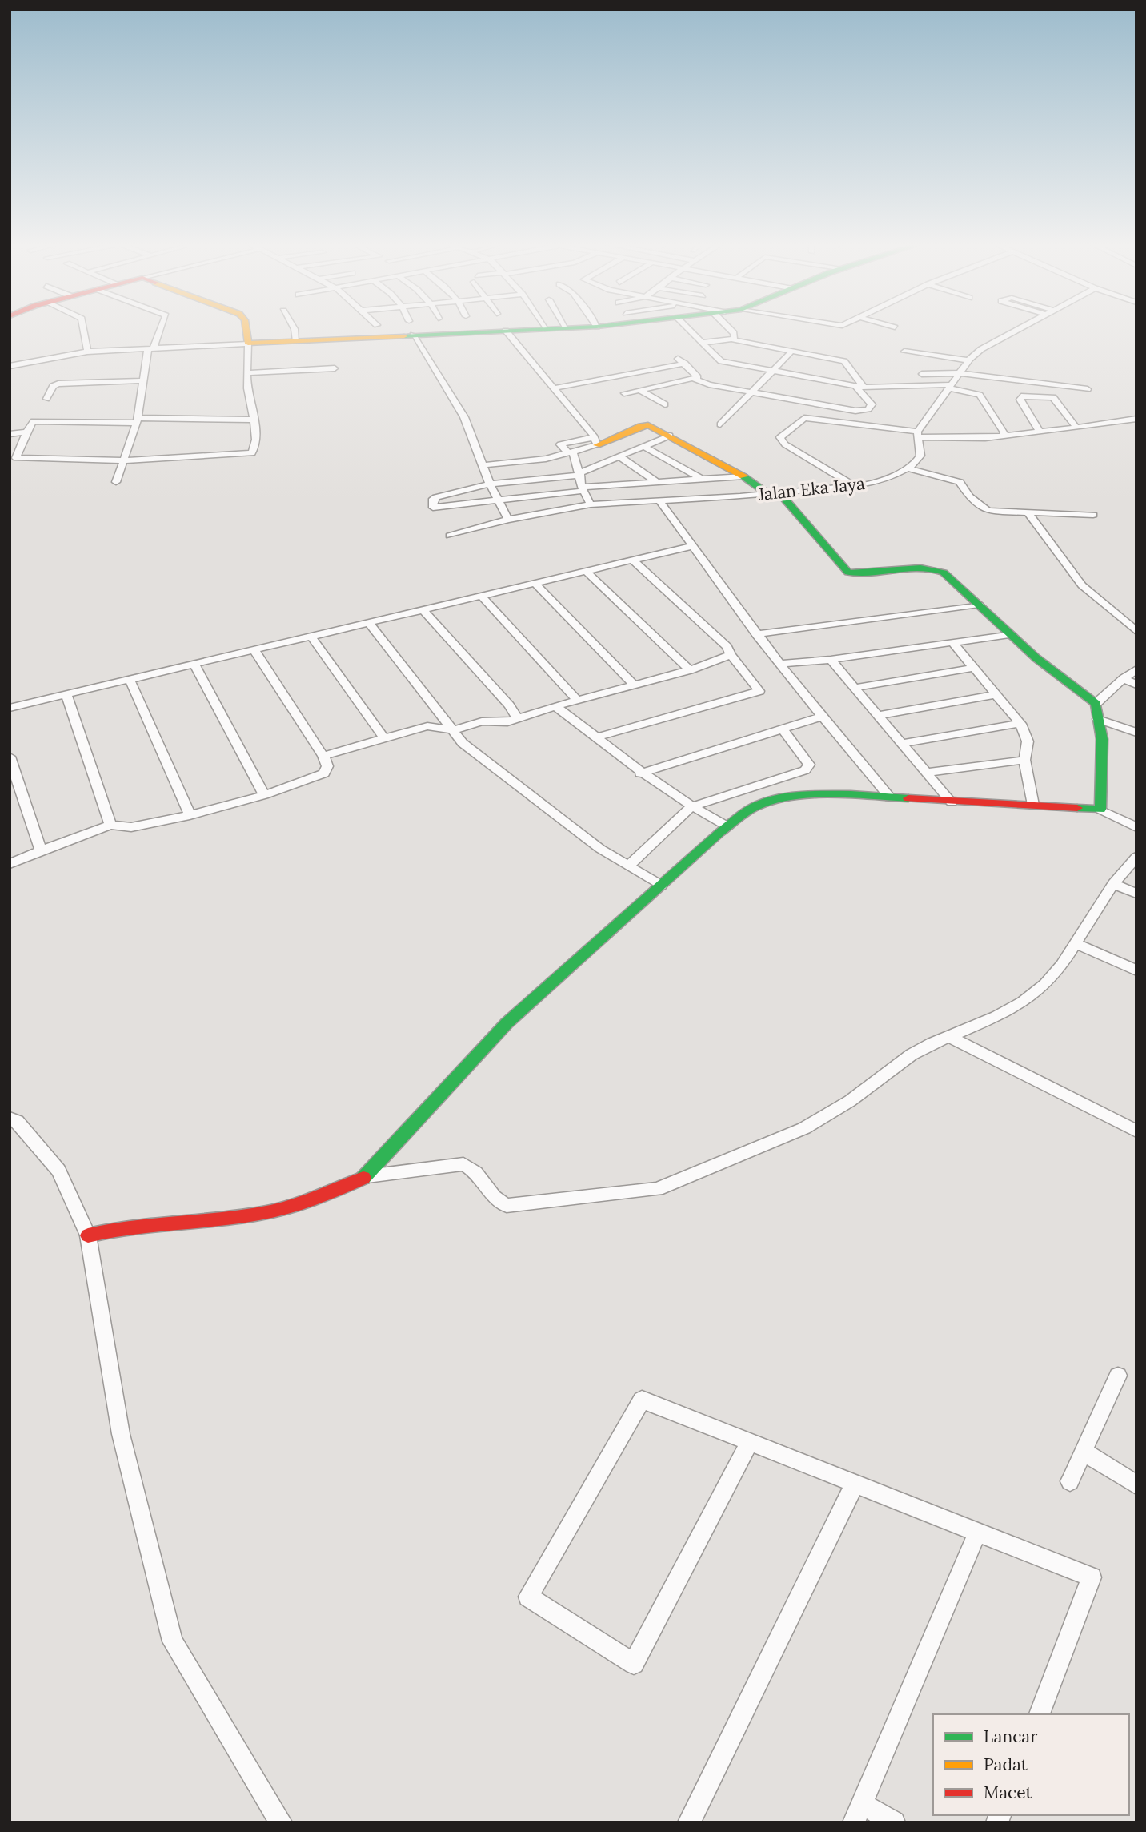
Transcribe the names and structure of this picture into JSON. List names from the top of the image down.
{
  "streets": {
    "street": ["Jalan Eka Jaya"]
  },
  "legend": ["Lancar", "Padat", "Macet"]
}
